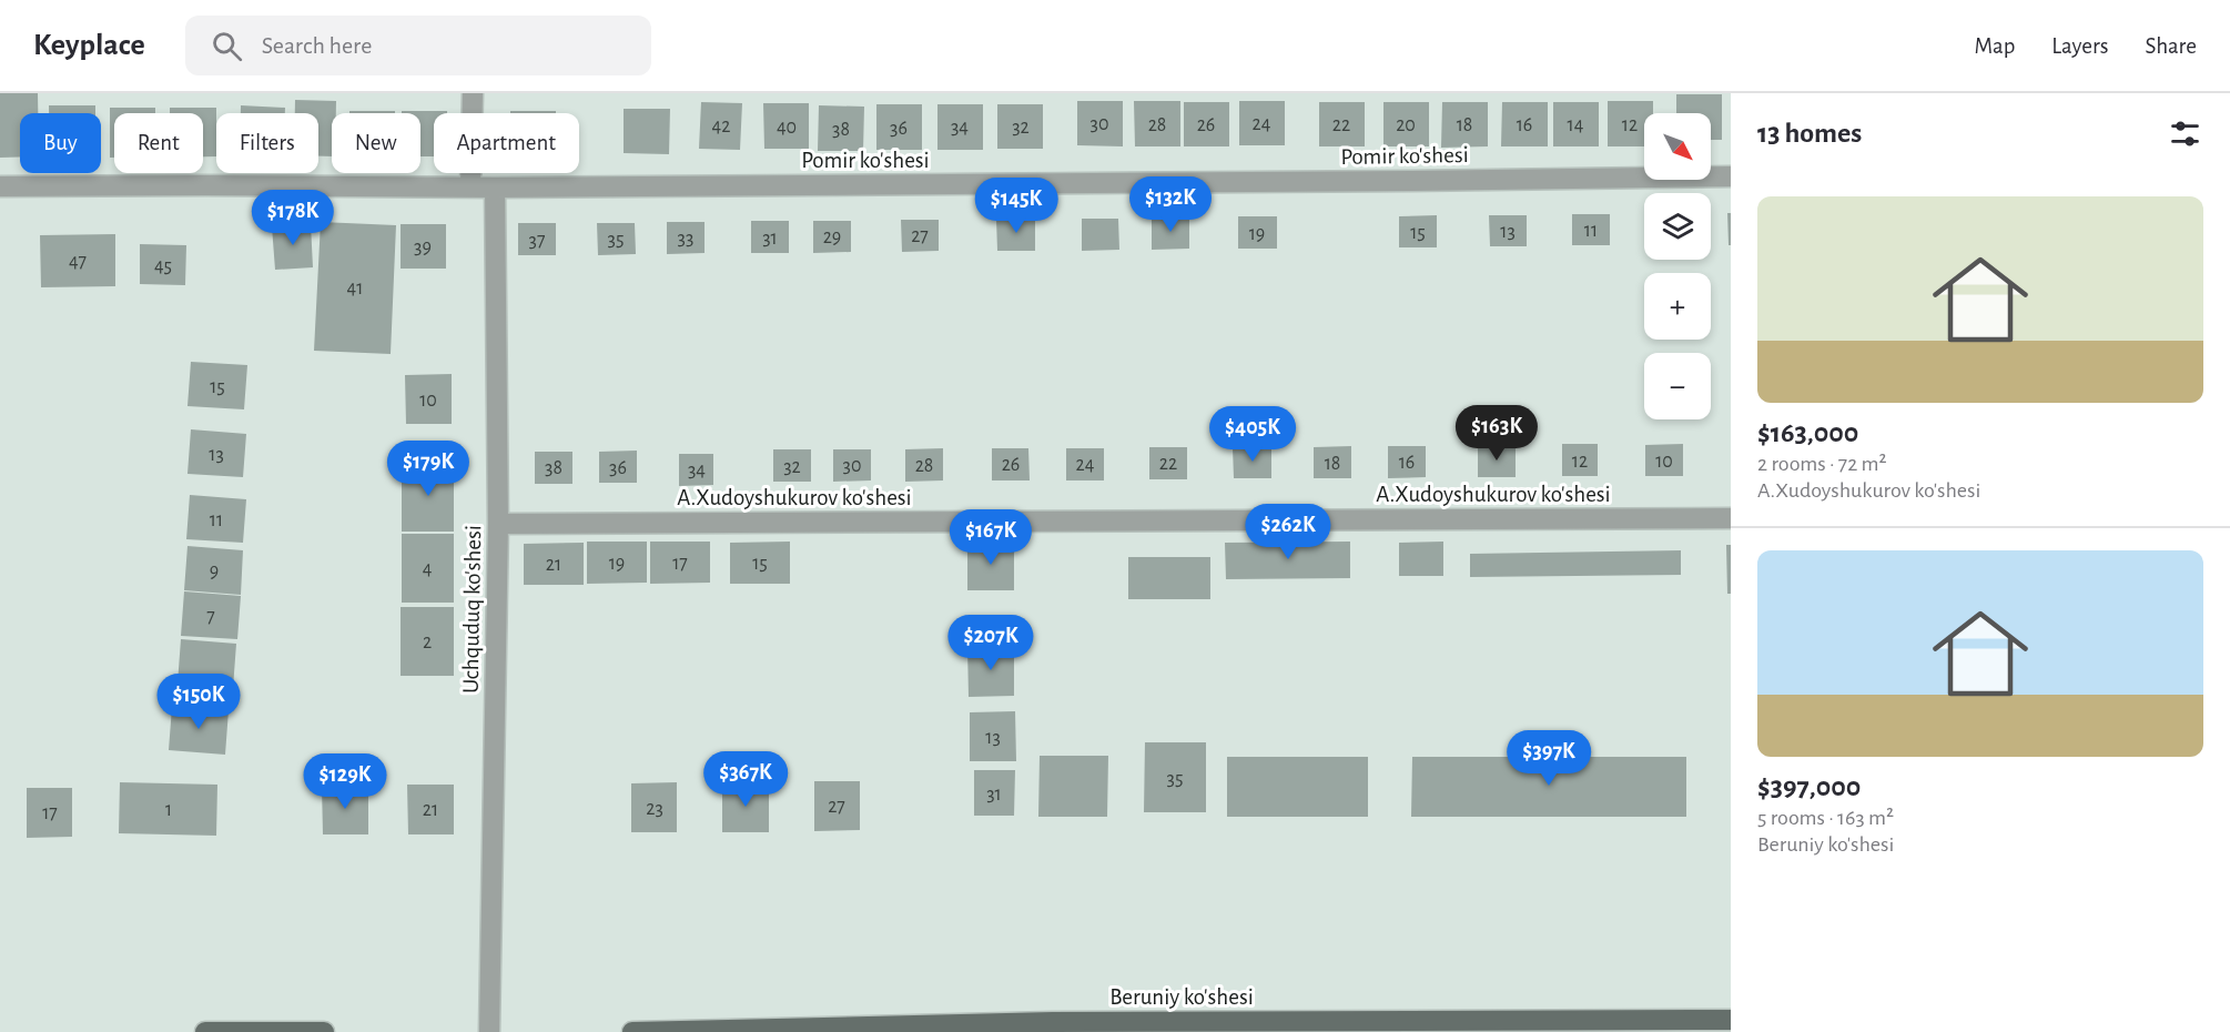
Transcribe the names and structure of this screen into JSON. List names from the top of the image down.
{
  "streets": {
    "main road": ["Beruniy ko'shesi"],
    "street": ["Pomir ko'shesi", "A.Xudoyshukurov ko'shesi", "Uchquduq ko'shesi"]
  },
  "crossings": [
    ["Pomir ko'shesi", "Uchquduq ko'shesi"],
    ["A.Xudoyshukurov ko'shesi", "Uchquduq ko'shesi"]
  ],
  "house_numbers": [
    "30",
    "24",
    "28",
    "26",
    "22",
    "20",
    "18",
    "16",
    "14",
    "12",
    "42",
    "40",
    "34",
    "32",
    "36",
    "38",
    "11",
    "13",
    "15",
    "19",
    "27",
    "29",
    "33",
    "31",
    "35",
    "37",
    "39",
    "47",
    "45",
    "41",
    "15",
    "10",
    "13",
    "12",
    "10",
    "16",
    "22",
    "18",
    "26",
    "24",
    "30",
    "28",
    "32",
    "38",
    "36",
    "34",
    "11",
    "19",
    "17",
    "15",
    "21",
    "4",
    "9",
    "7",
    "2",
    "13",
    "35",
    "31",
    "27",
    "23",
    "1",
    "21",
    "17"
  ],
  "north": "bottom right",
  "page": {
    "header": "Keyplace",
    "search": "Search here",
    "nav": ["Map", "Layers", "Share"],
    "heading": "13 homes",
    "map_buttons": ["+", "−"],
    "chip": [
      "Buy",
      "Rent",
      "Filters",
      "New",
      "Apartment"
    ],
    "list": [
      {
        "name": "$163,000",
        "note": "2 rooms · 72 m² · A.Xudoyshukurov ko'shesi"
      },
      {
        "name": "$397,000",
        "note": "5 rooms · 163 m² · Beruniy ko'shesi"
      }
    ],
    "price": [
      "$132K",
      "$145K",
      "$178K",
      "$163K",
      "$405K",
      "$179K",
      "$262K",
      "$167K",
      "$207K",
      "$150K",
      "$397K",
      "$367K",
      "$129K"
    ]
  }
}
